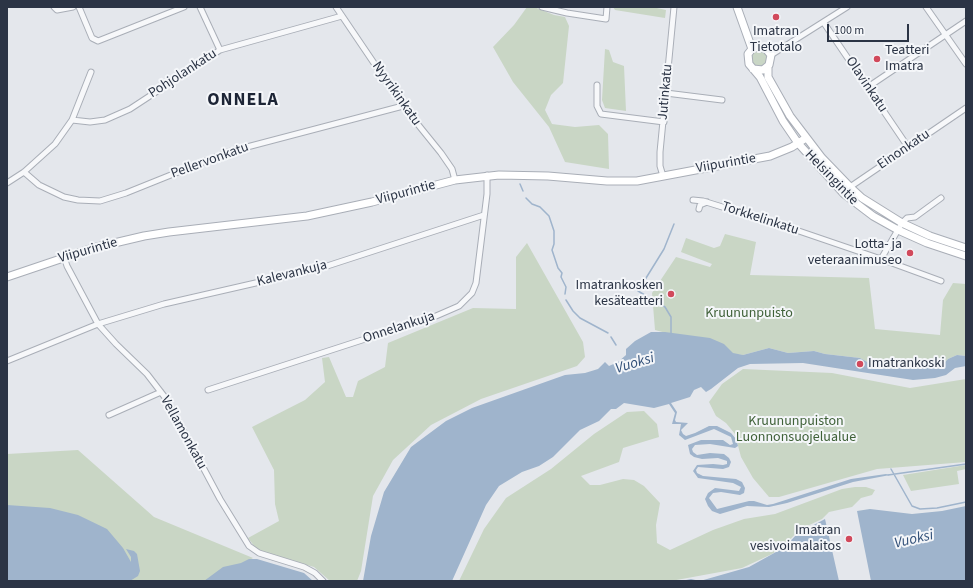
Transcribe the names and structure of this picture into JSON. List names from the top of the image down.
{
  "streets": {
    "main road": ["Viipurintie", "Helsingintie"],
    "street": [
      "Pohjolankatu",
      "Olavinkatu",
      "Jutinkatu",
      "Nyyrikinkatu",
      "Einonkatu",
      "Pellervonkatu",
      "Torkkelinkatu",
      "Kalevankuja",
      "Onnelankuja",
      "Vellamonkatu"
    ]
  },
  "crossings": [
    ["Pohjolankatu", "Nyyrikinkatu"],
    ["Olavinkatu", "Einonkatu"],
    ["Jutinkatu", "Viipurintie"],
    ["Nyyrikinkatu", "Pellervonkatu"],
    ["Nyyrikinkatu", "Viipurintie"],
    ["Einonkatu", "Helsingintie"],
    ["Viipurintie", "Helsingintie"],
    ["Viipurintie", "Onnelankuja"],
    ["Viipurintie", "Vellamonkatu"],
    ["Kalevankuja", "Onnelankuja"],
    ["Kalevankuja", "Vellamonkatu"]
  ],
  "districts": ["ONNELA"],
  "water": ["Vuoksi"],
  "parks": ["Kruununpuisto", "Kruununpuiston Luonnonsuojelualue"],
  "places": [
    "Imatran Tietotalo",
    "Teatteri Imatra",
    "Lotta- ja veteraanimuseo",
    "Imatrankosken kesäteatteri",
    "Imatrankoski",
    "Imatran vesivoimalaitos"
  ],
  "scale_bar": "100 m"
}
